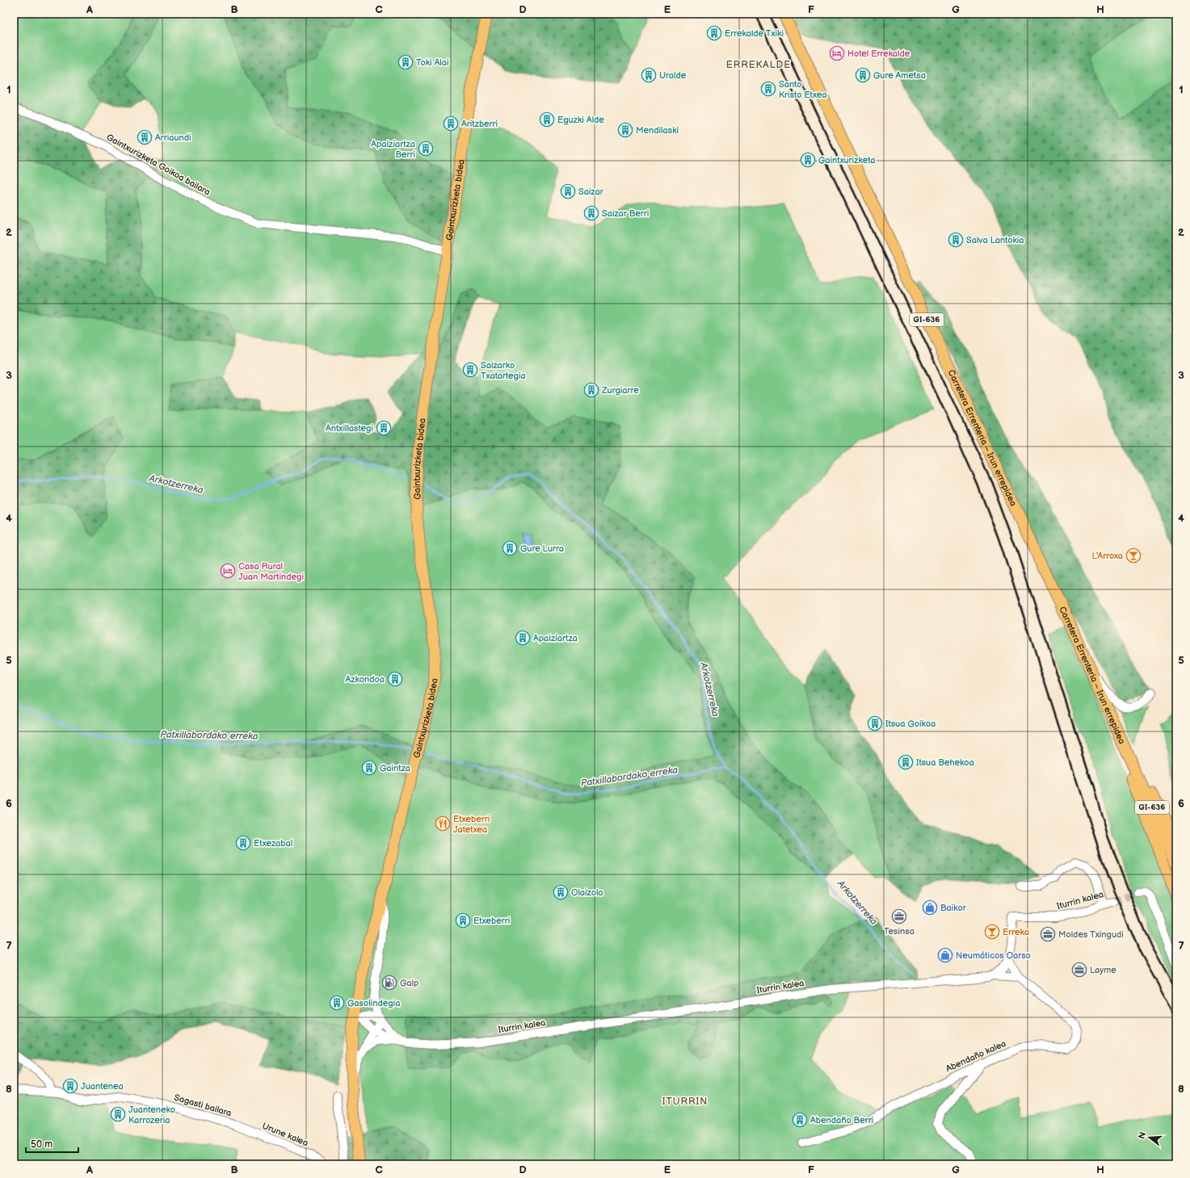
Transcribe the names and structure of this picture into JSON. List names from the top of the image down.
{
  "streets": {
    "main road": ["Gaintxurizketa bidea", "GI-636", "Carretera Errenteria – Irun errepidea"],
    "street": [
      "Gaintxurizketa Goikoa bailara",
      "Iturrin kalea",
      "Abendaño kalea",
      "Sagasti bailara",
      "Urune kalea"
    ]
  },
  "crossings": [
    ["Gaintxurizketa Goikoa bailara", "Gaintxurizketa bidea"],
    ["Gaintxurizketa bidea", "Iturrin kalea"],
    ["Sagasti bailara", "Urune kalea"]
  ],
  "districts": ["ERREKALDE", "ITURRIN"],
  "water": ["Arkotzerreka", "Patxillabordako erreka"],
  "places": {
    "building": [
      "Errekalde Txiki",
      "Toki Alai",
      "Uralde",
      "Gure Ametsa",
      "Santo Kristo Etxea",
      "Eguzki Alde",
      "Aritzberri",
      "Mendilaski",
      "Arriaundi",
      "Apaiziartza Berri",
      "Gaintxurizketa",
      "Saizar",
      "Saizar Berri",
      "Salva Lantokia",
      "Saizarko Txatartegia",
      "Zurgiarre",
      "Antxillastegi",
      "Gure Lurra",
      "Apaiziartza",
      "Azkondoa",
      "Itsua Goikoa",
      "Itsua Behekoa",
      "Gaintza",
      "Etxezabal",
      "Olaizola",
      "Etxeberri",
      "Gasolindegia",
      "Juantenea",
      "Juanteneko Karrozeria",
      "Abendaño Berri"
    ],
    "hotel": ["Hotel Errekalde", "Casa Rural Juan Martindegi"],
    "bar": ["L'Arroxa", "Erreka"],
    "restaurant": ["Etxeberri Jatetxea"],
    "shop": ["Baikor", "Neumáticos Oarso"],
    "office": ["Tesinsa", "Moldes Txingudi", "Layme"],
    "fuel station": ["Galp"]
  },
  "scale_bar": "50 m",
  "north": "left",
  "grid": {
    "columns": [
      "A",
      "B",
      "C",
      "D",
      "E",
      "F",
      "G",
      "H"
    ],
    "rows": [
      "1",
      "2",
      "3",
      "4",
      "5",
      "6",
      "7",
      "8"
    ]
  }
}
